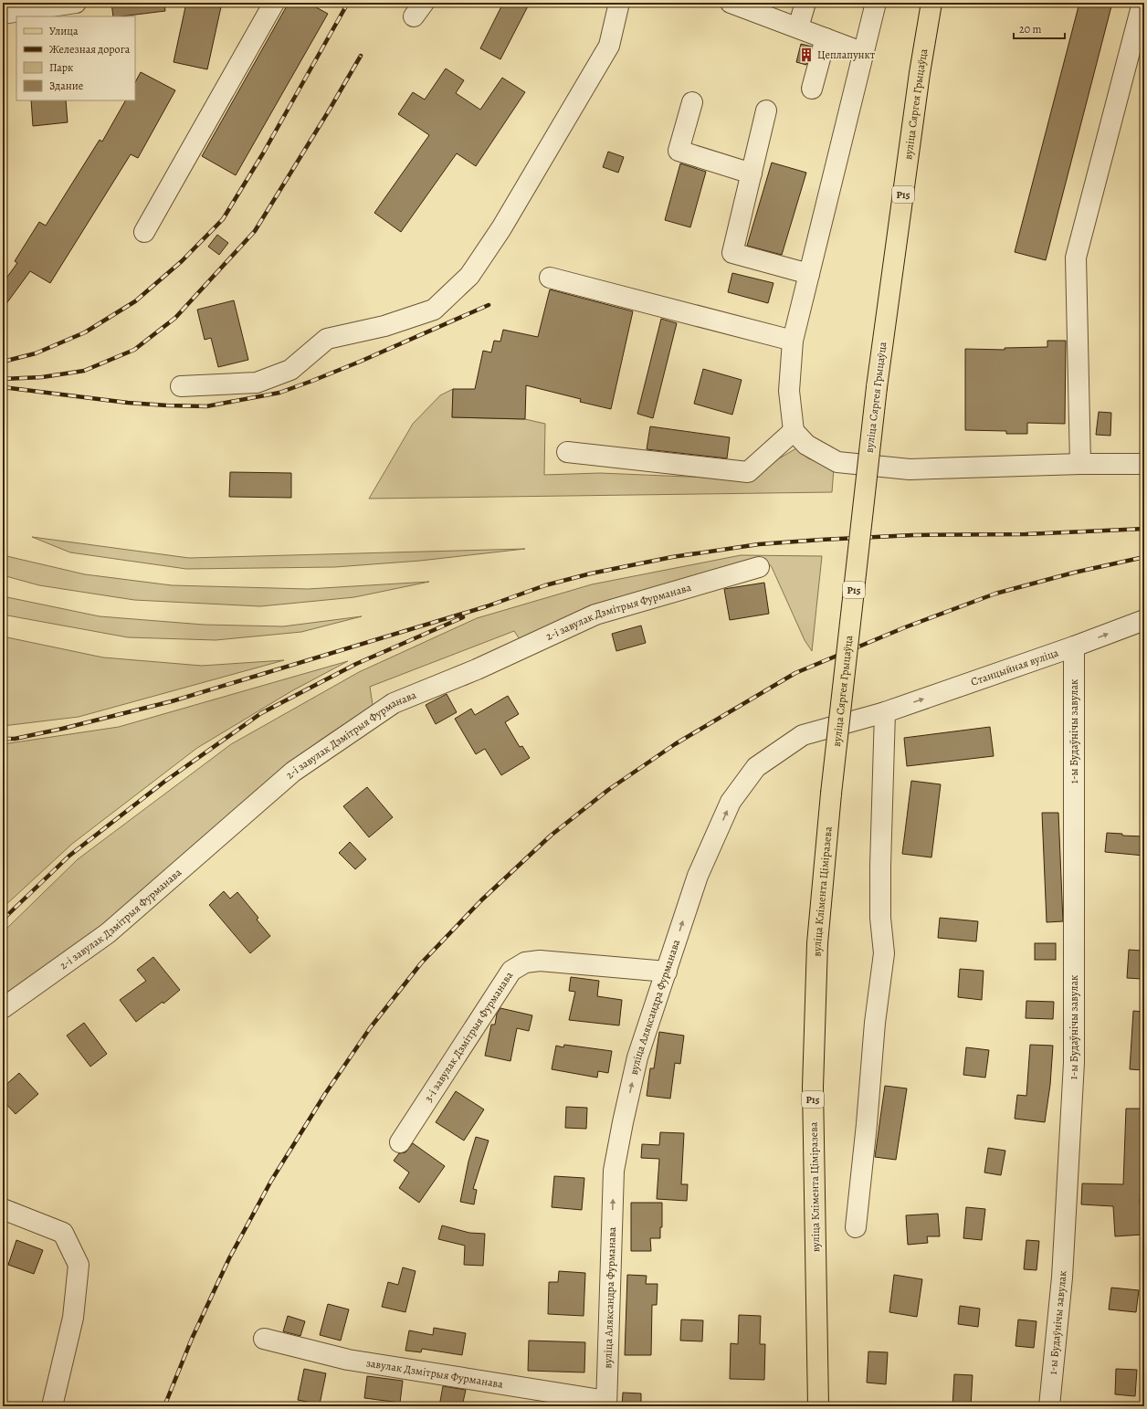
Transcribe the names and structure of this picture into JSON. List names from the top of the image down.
{
  "streets": {
    "main road": ["вуліца Сяргея Грыцаўца", "Р15", "вуліца Клімента Ціміразева"],
    "street": [
      "2-і завулак Дзмітрыя Фурманава",
      "Станцыйная вуліца",
      "1-ы Будаўнічы завулак",
      "вуліца Аляксандра Фурманава",
      "3-і завулак Дзмітрыя Фурманава",
      "завулак Дзмітрыя Фурманава"
    ]
  },
  "crossings": [
    ["вуліца Сяргея Грыцаўца", "вуліца Клімента Ціміразева"],
    ["Станцыйная вуліца", "1-ы Будаўнічы завулак"],
    ["Станцыйная вуліца", "вуліца Аляксандра Фурманава"],
    ["вуліца Аляксандра Фурманава", "3-і завулак Дзмітрыя Фурманава"],
    ["вуліца Аляксандра Фурманава", "завулак Дзмітрыя Фурманава"]
  ],
  "one_way": ["Станцыйная вуліца", "вуліца Аляксандра Фурманава"],
  "places": {
    "building": ["Цеплапункт"]
  },
  "legend": [
    "Улица",
    "Железная дорога",
    "Парк",
    "Здание"
  ],
  "scale_bar": "20 m"
}
